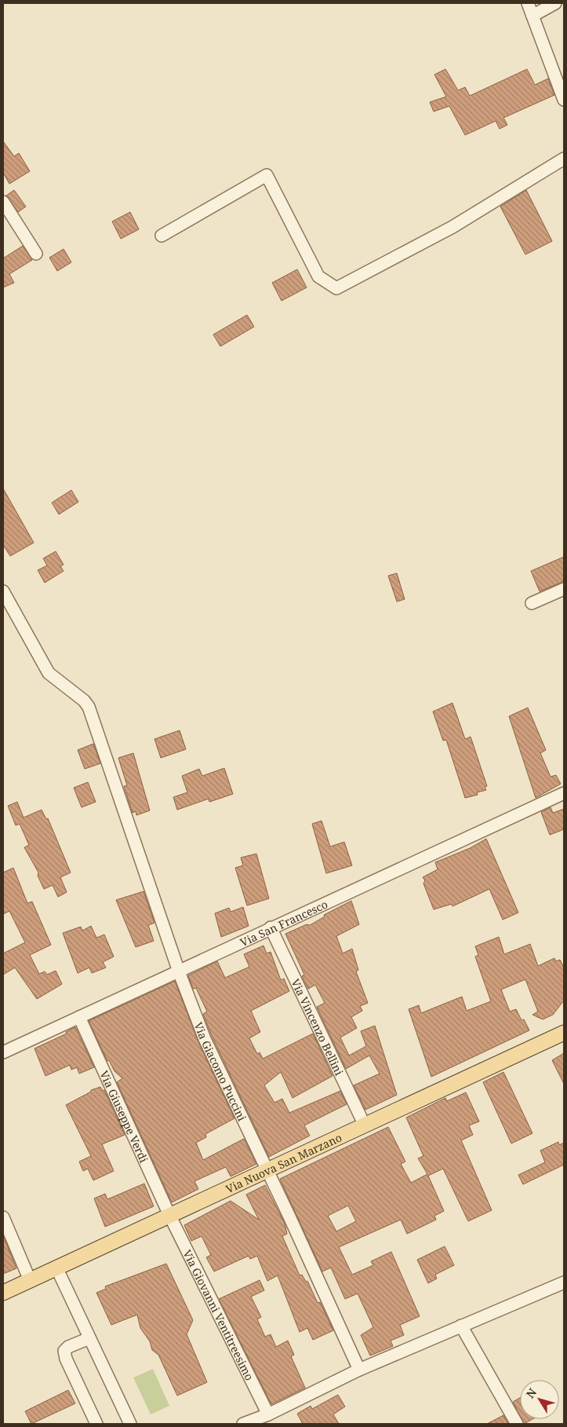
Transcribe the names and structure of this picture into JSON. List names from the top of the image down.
{
  "streets": {
    "main road": ["Via Nuova San Marzano"],
    "street": [
      "Via San Francesco",
      "Via Vincenzo Bellini",
      "Via Giacomo Puccini",
      "Via Giuseppe Verdi",
      "Via Giovanni Ventitreesimo"
    ]
  },
  "crossings": [
    ["Via San Francesco", "Via Vincenzo Bellini"],
    ["Via San Francesco", "Via Giacomo Puccini"],
    ["Via San Francesco", "Via Giuseppe Verdi"],
    ["Via Vincenzo Bellini", "Via Nuova San Marzano"],
    ["Via Giacomo Puccini", "Via Nuova San Marzano"],
    ["Via Giuseppe Verdi", "Via Nuova San Marzano"],
    ["Via Giuseppe Verdi", "Via Giovanni Ventitreesimo"],
    ["Via Nuova San Marzano", "Via Giovanni Ventitreesimo"]
  ],
  "north": "top left"
}
